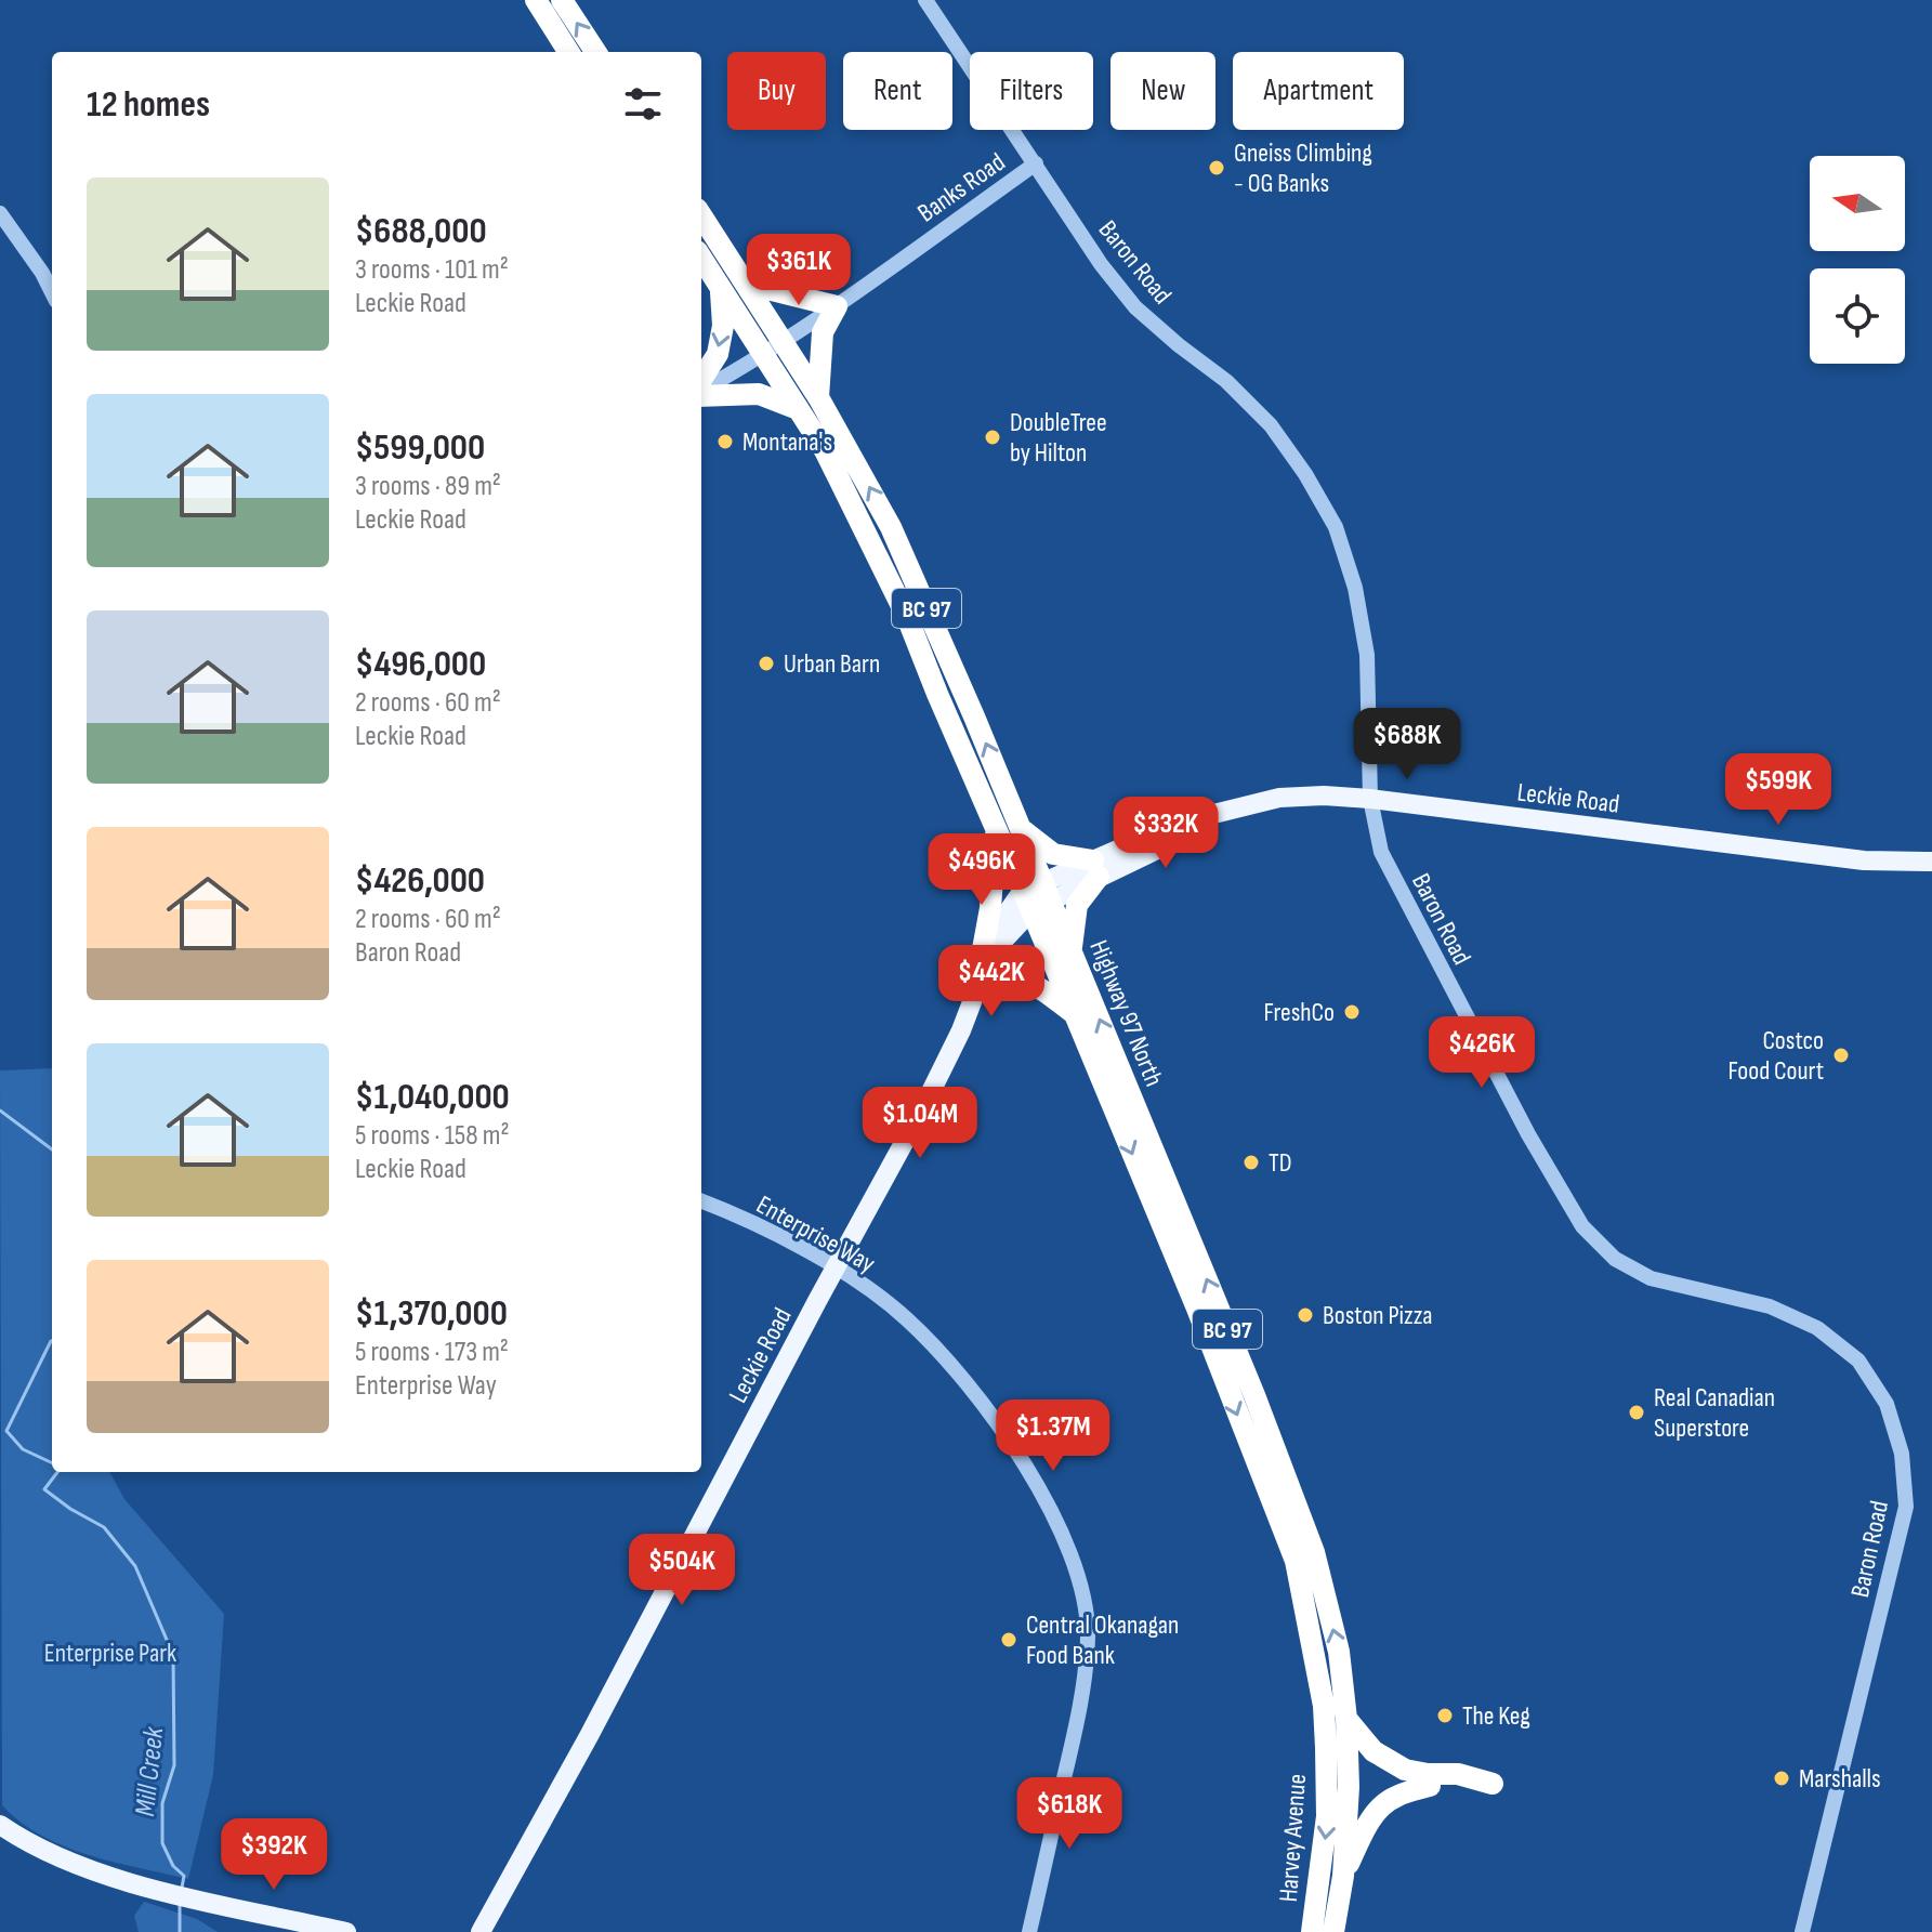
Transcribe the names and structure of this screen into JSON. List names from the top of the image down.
{
  "streets": {
    "highway": ["BC 97", "Highway 97 North", "Harvey Avenue"],
    "main road": ["Leckie Road"],
    "street": ["Banks Road", "Baron Road", "Enterprise Way"]
  },
  "crossings": [
    ["Banks Road", "Baron Road"],
    ["Banks Road", "Highway 97 North"],
    ["Baron Road", "Leckie Road"],
    ["Leckie Road", "Highway 97 North"],
    ["Leckie Road", "Enterprise Way"],
    ["Highway 97 North", "Harvey Avenue"]
  ],
  "water": ["Mill Creek"],
  "parks": ["Enterprise Park"],
  "places": [
    "Gneiss Climbing - OG Banks",
    "DoubleTree by Hilton",
    "Montana's",
    "Urban Barn",
    "FreshCo",
    "Costco Food Court",
    "TD",
    "Boston Pizza",
    "Real Canadian Superstore",
    "Central Okanagan Food Bank",
    "The Keg",
    "Marshalls"
  ],
  "north": "left",
  "page": {
    "chip": [
      "Buy",
      "Rent",
      "Filters",
      "New",
      "Apartment"
    ],
    "heading": "12 homes",
    "list": [
      {
        "name": "$688,000",
        "note": "3 rooms · 101 m² · Leckie Road"
      },
      {
        "name": "$599,000",
        "note": "3 rooms · 89 m² · Leckie Road"
      },
      {
        "name": "$496,000",
        "note": "2 rooms · 60 m² · Leckie Road"
      },
      {
        "name": "$426,000",
        "note": "2 rooms · 60 m² · Baron Road"
      },
      {
        "name": "$1,040,000",
        "note": "5 rooms · 158 m² · Leckie Road"
      },
      {
        "name": "$1,370,000",
        "note": "5 rooms · 173 m² · Enterprise Way"
      }
    ],
    "price": [
      "$361K",
      "$688K",
      "$599K",
      "$332K",
      "$496K",
      "$442K",
      "$426K",
      "$1.04M",
      "$1.37M",
      "$504K",
      "$618K",
      "$392K"
    ]
  }
}
